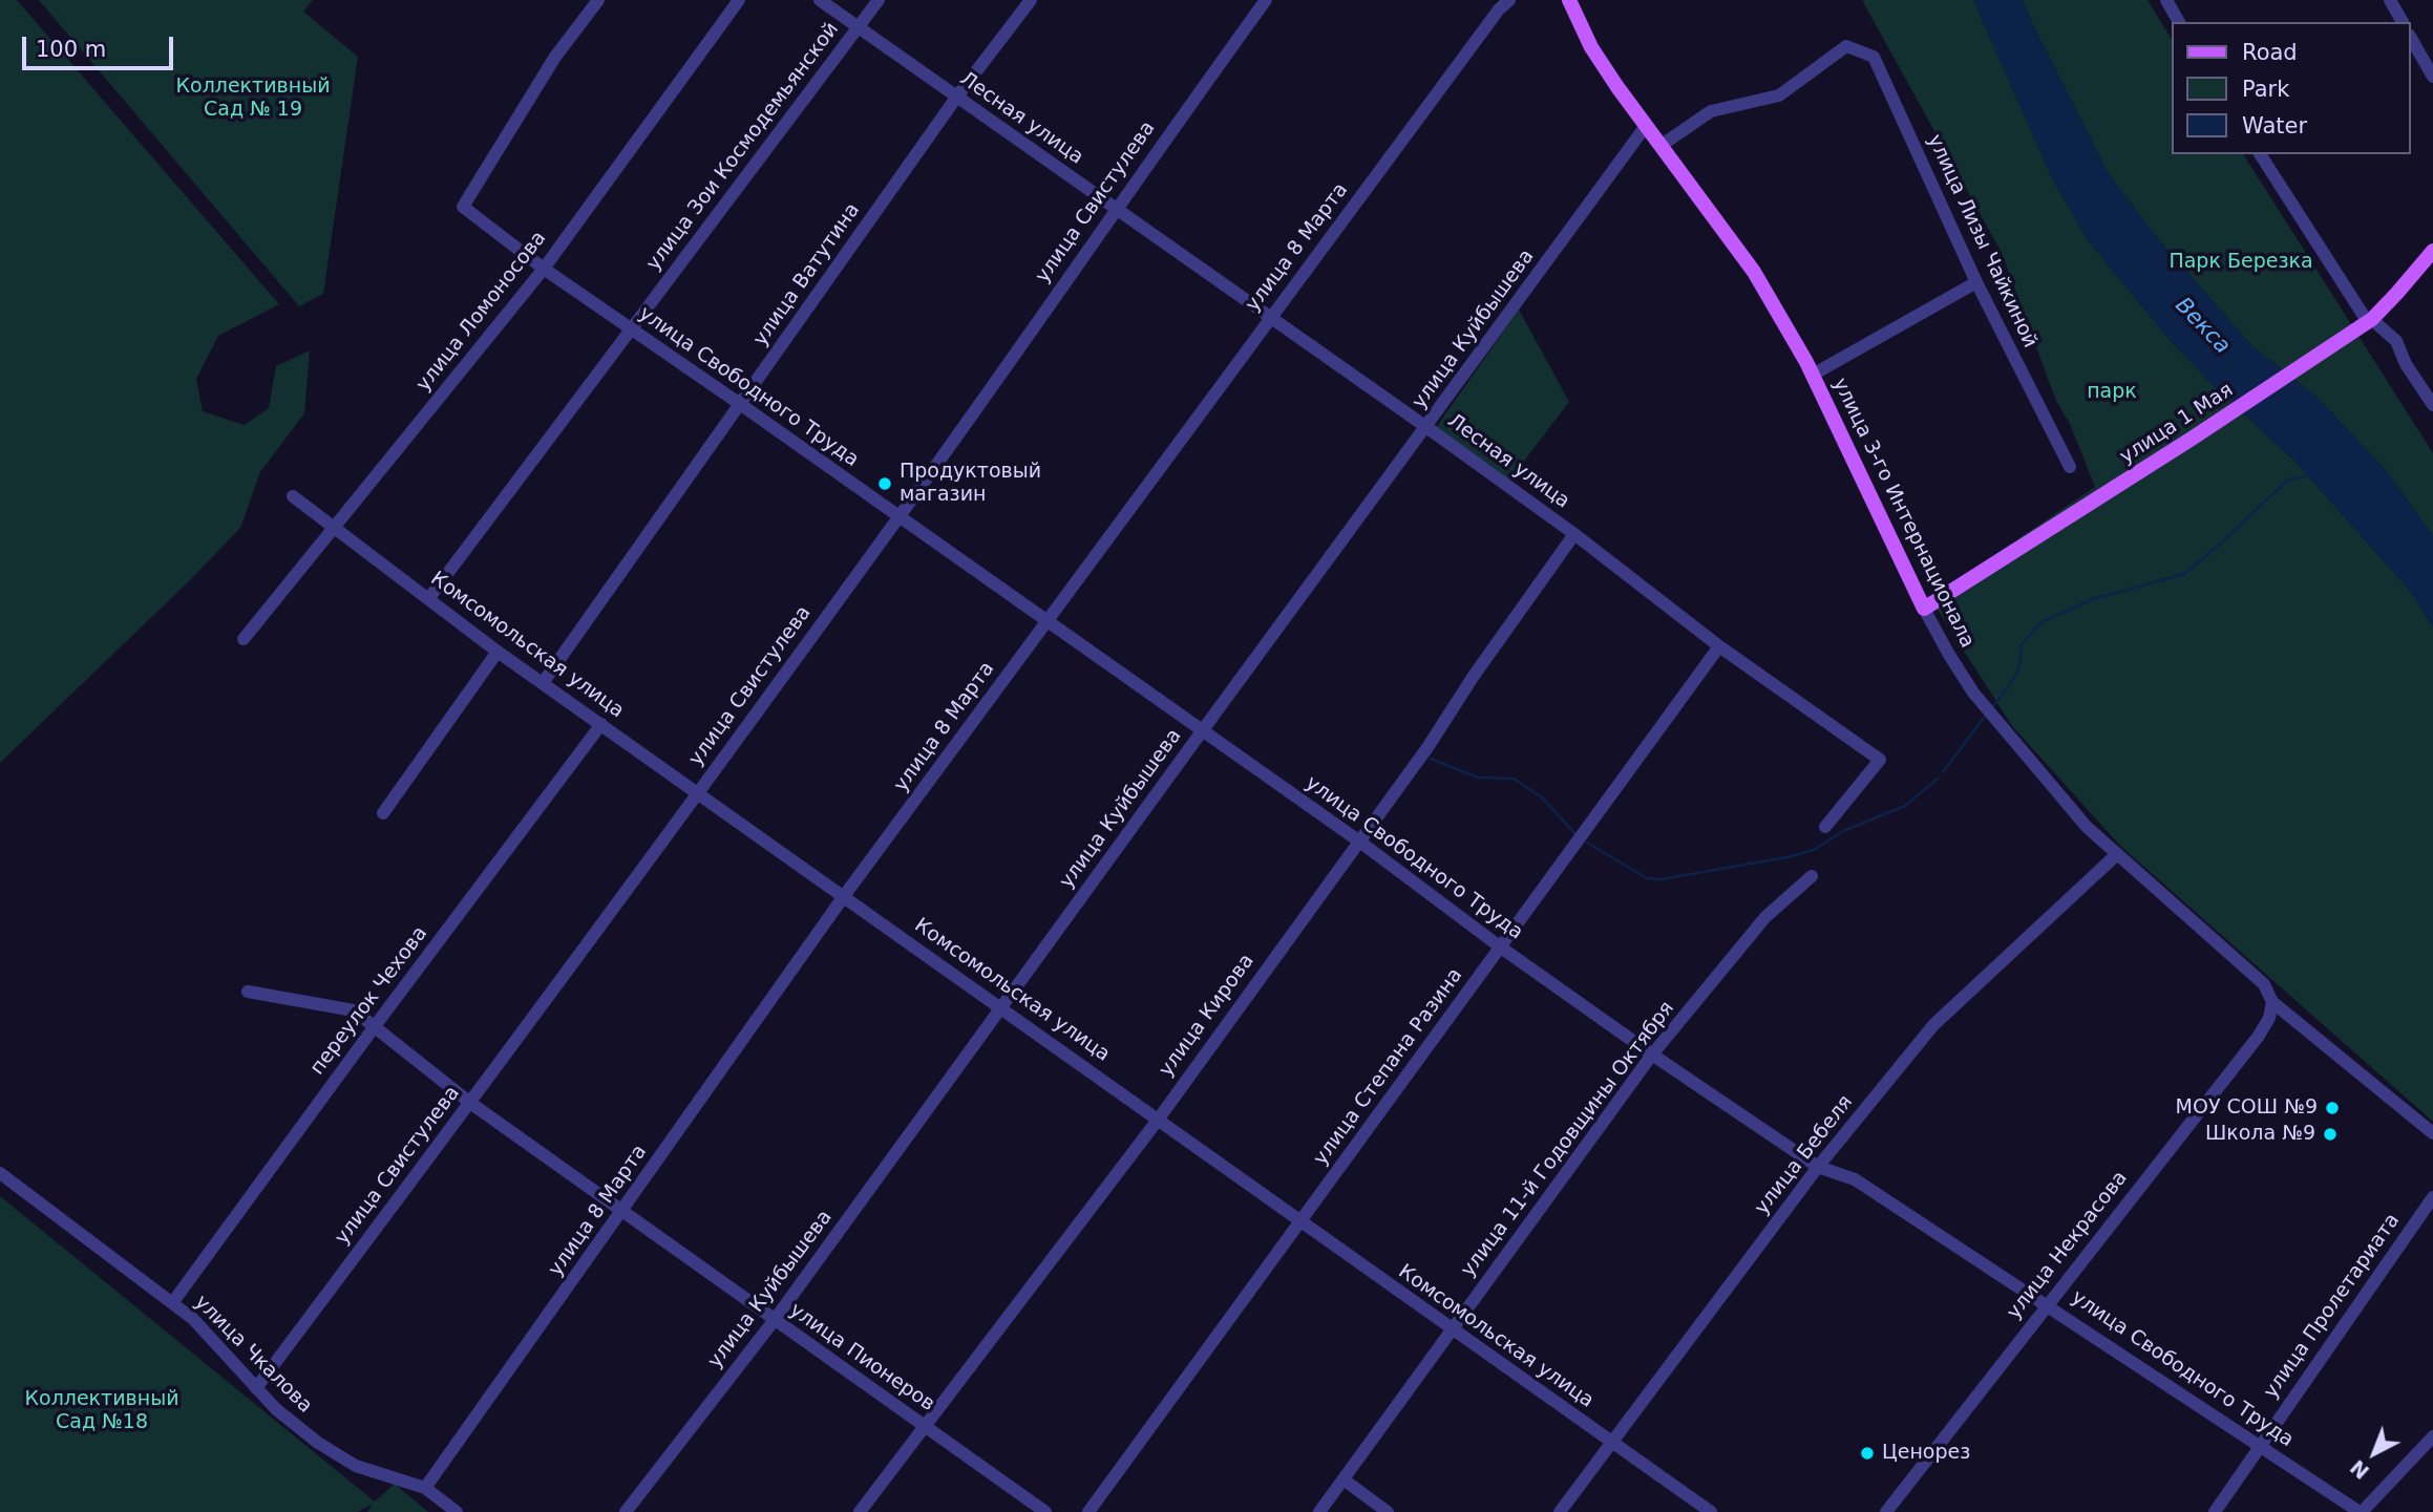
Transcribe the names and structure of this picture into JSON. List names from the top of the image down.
{
  "streets": {
    "main road": ["улица 1 Мая", "улица 3-го Интернационала"],
    "street": [
      "Лесная улица",
      "улица Зои Космодемьянской",
      "улица Свистулева",
      "улица Лизы Чайкиной",
      "улица 8 Марта",
      "улица Ватутина",
      "улица Ломоносова",
      "улица Куйбышева",
      "улица Свободного Труда",
      "Комсомольская улица",
      "переулок Чехова",
      "улица Кирова",
      "улица Степана Разина",
      "улица 11-й Годовщины Октября",
      "улица Бебеля",
      "улица Некрасова",
      "улица Пролетариата",
      "улица Чкалова",
      "улица Пионеров"
    ]
  },
  "crossings": [
    ["Лесная улица", "улица Зои Космодемьянской"],
    ["Лесная улица", "улица Свистулева"],
    ["Лесная улица", "улица 8 Марта"],
    ["Лесная улица", "улица Ватутина"],
    ["Лесная улица", "улица Куйбышева"],
    ["Лесная улица", "улица Кирова"],
    ["Лесная улица", "улица Степана Разина"],
    ["улица Зои Космодемьянской", "улица Свободного Труда"],
    ["улица Зои Космодемьянской", "Комсомольская улица"],
    ["улица Свистулева", "улица Свободного Труда"],
    ["улица Свистулева", "Комсомольская улица"],
    ["улица Свистулева", "улица Чкалова"],
    ["улица Свистулева", "улица Пионеров"],
    ["улица Лизы Чайкиной", "улица 3-го Интернационала"],
    ["улица 8 Марта", "улица Свободного Труда"],
    ["улица 8 Марта", "Комсомольская улица"],
    ["улица 8 Марта", "улица Чкалова"],
    ["улица 8 Марта", "улица Пионеров"],
    ["улица Ватутина", "улица Свободного Труда"],
    ["улица Ватутина", "Комсомольская улица"],
    ["улица Ломоносова", "улица Свободного Труда"],
    ["улица Ломоносова", "Комсомольская улица"],
    ["улица Куйбышева", "улица Свободного Труда"],
    ["улица Куйбышева", "улица 3-го Интернационала"],
    ["улица Куйбышева", "Комсомольская улица"],
    ["улица Куйбышева", "улица Пионеров"],
    ["улица Свободного Труда", "улица Кирова"],
    ["улица Свободного Труда", "улица Степана Разина"],
    ["улица Свободного Труда", "улица 11-й Годовщины Октября"],
    ["улица Свободного Труда", "улица Бебеля"],
    ["улица Свободного Труда", "улица Некрасова"],
    ["улица Свободного Труда", "улица Пролетариата"],
    ["улица 1 Мая", "улица 3-го Интернационала"],
    ["улица 3-го Интернационала", "улица Бебеля"],
    ["улица 3-го Интернационала", "улица Некрасова"],
    ["Комсомольская улица", "переулок Чехова"],
    ["Комсомольская улица", "улица Кирова"],
    ["Комсомольская улица", "улица Степана Разина"],
    ["Комсомольская улица", "улица 11-й Годовщины Октября"],
    ["Комсомольская улица", "улица Бебеля"],
    ["переулок Чехова", "улица Чкалова"],
    ["переулок Чехова", "улица Пионеров"],
    ["улица Кирова", "улица Пионеров"]
  ],
  "water": ["Векса"],
  "parks": [
    "Коллективный Сад № 19",
    "Парк Березка",
    "парк",
    "Коллективный Сад №18"
  ],
  "places": [
    "Продуктовый магазин",
    "МОУ СОШ №9",
    "Школа №9",
    "Ценорез"
  ],
  "legend": ["Road", "Park", "Water"],
  "scale_bar": "100 m",
  "north": "bottom left"
}
